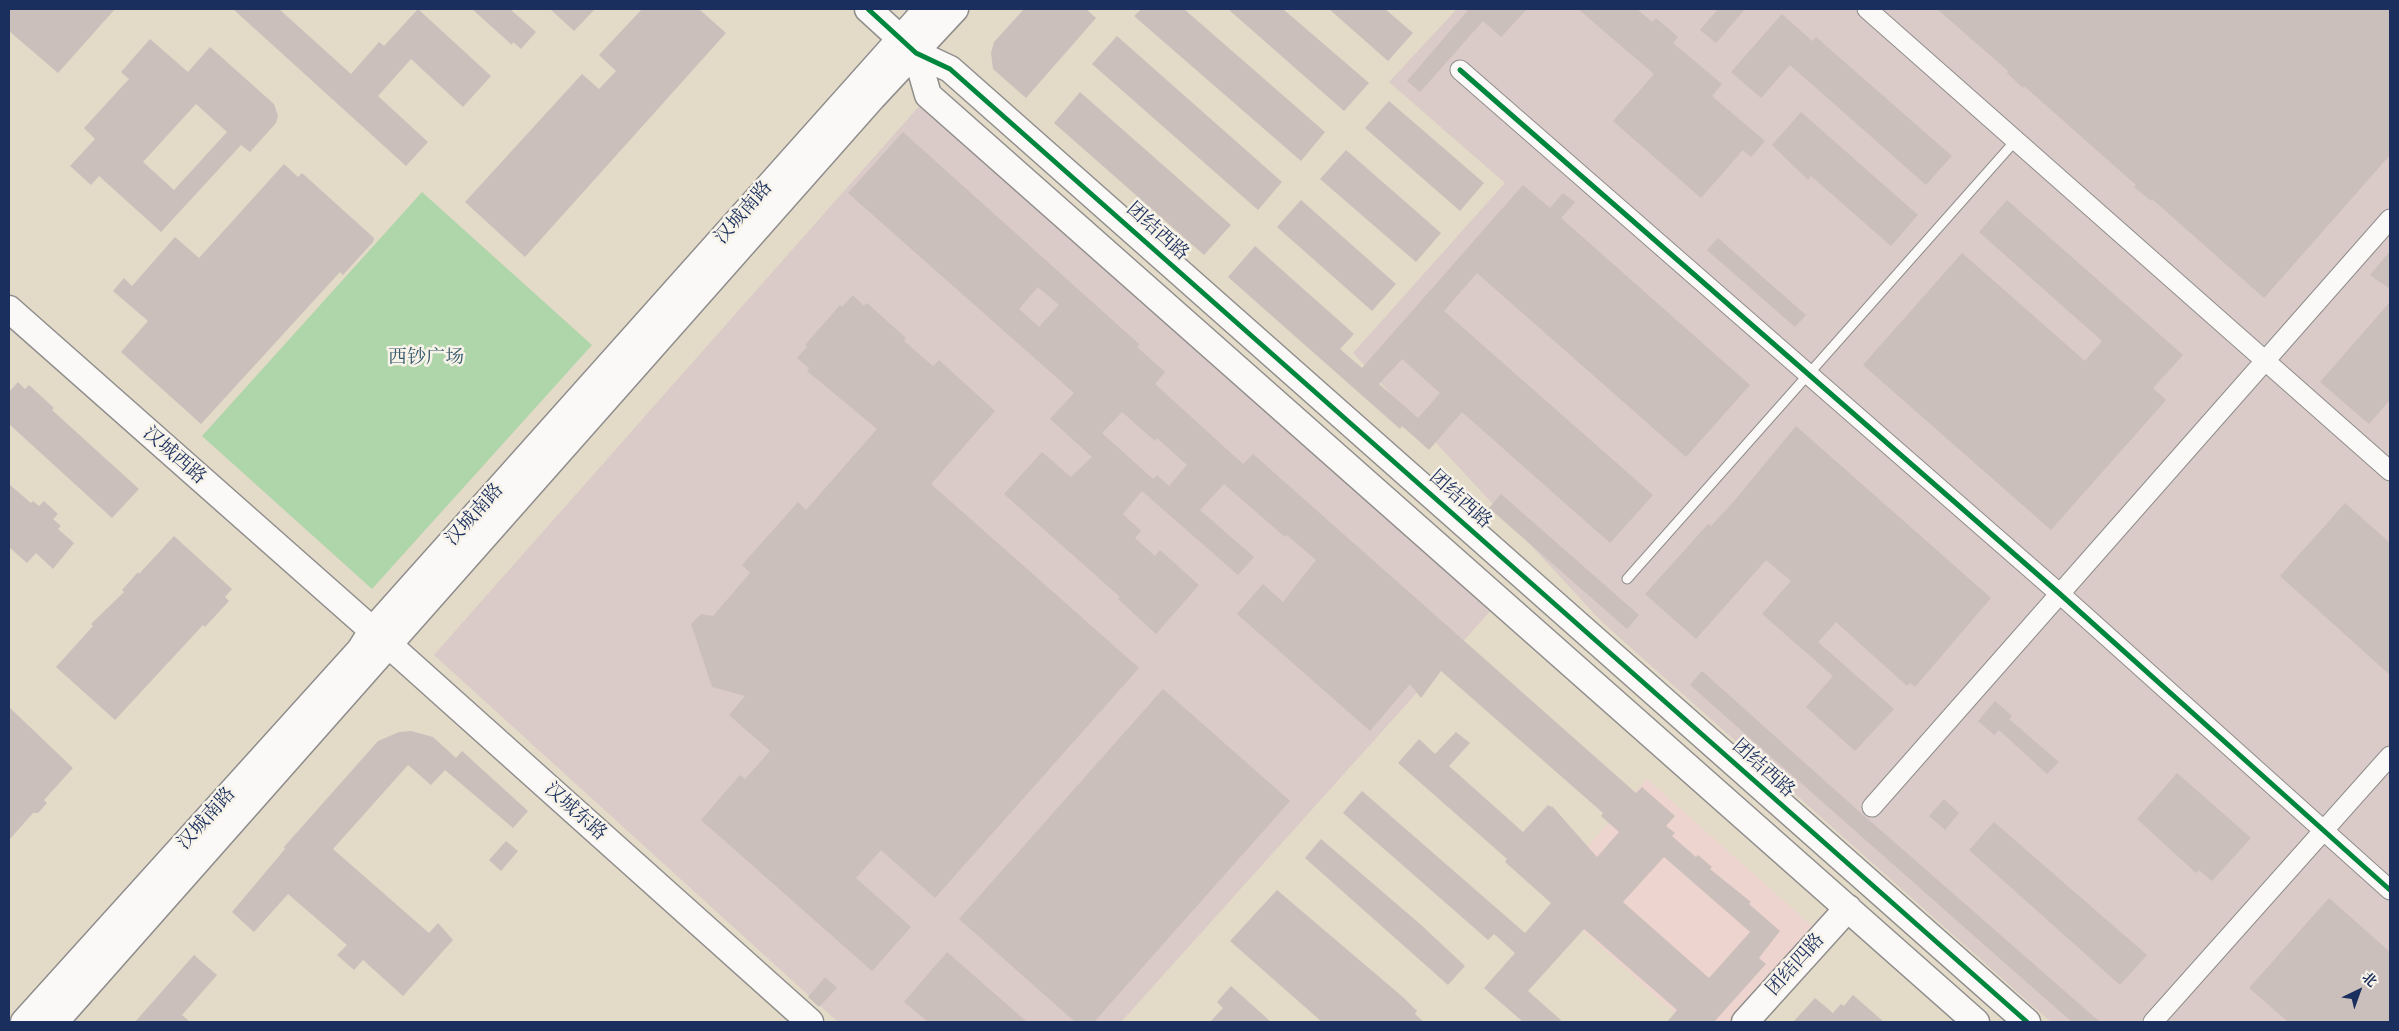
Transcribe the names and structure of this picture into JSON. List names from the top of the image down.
{
  "streets": {
    "street": [
      "汉城南路",
      "团结西路",
      "汉城西路",
      "汉城东路",
      "团结四路"
    ]
  },
  "crossings": [
    ["汉城南路", "团结西路"],
    ["汉城南路", "汉城东路"],
    ["汉城西路", "汉城东路"]
  ],
  "parks": ["西钞广场"],
  "north": "top right"
}
